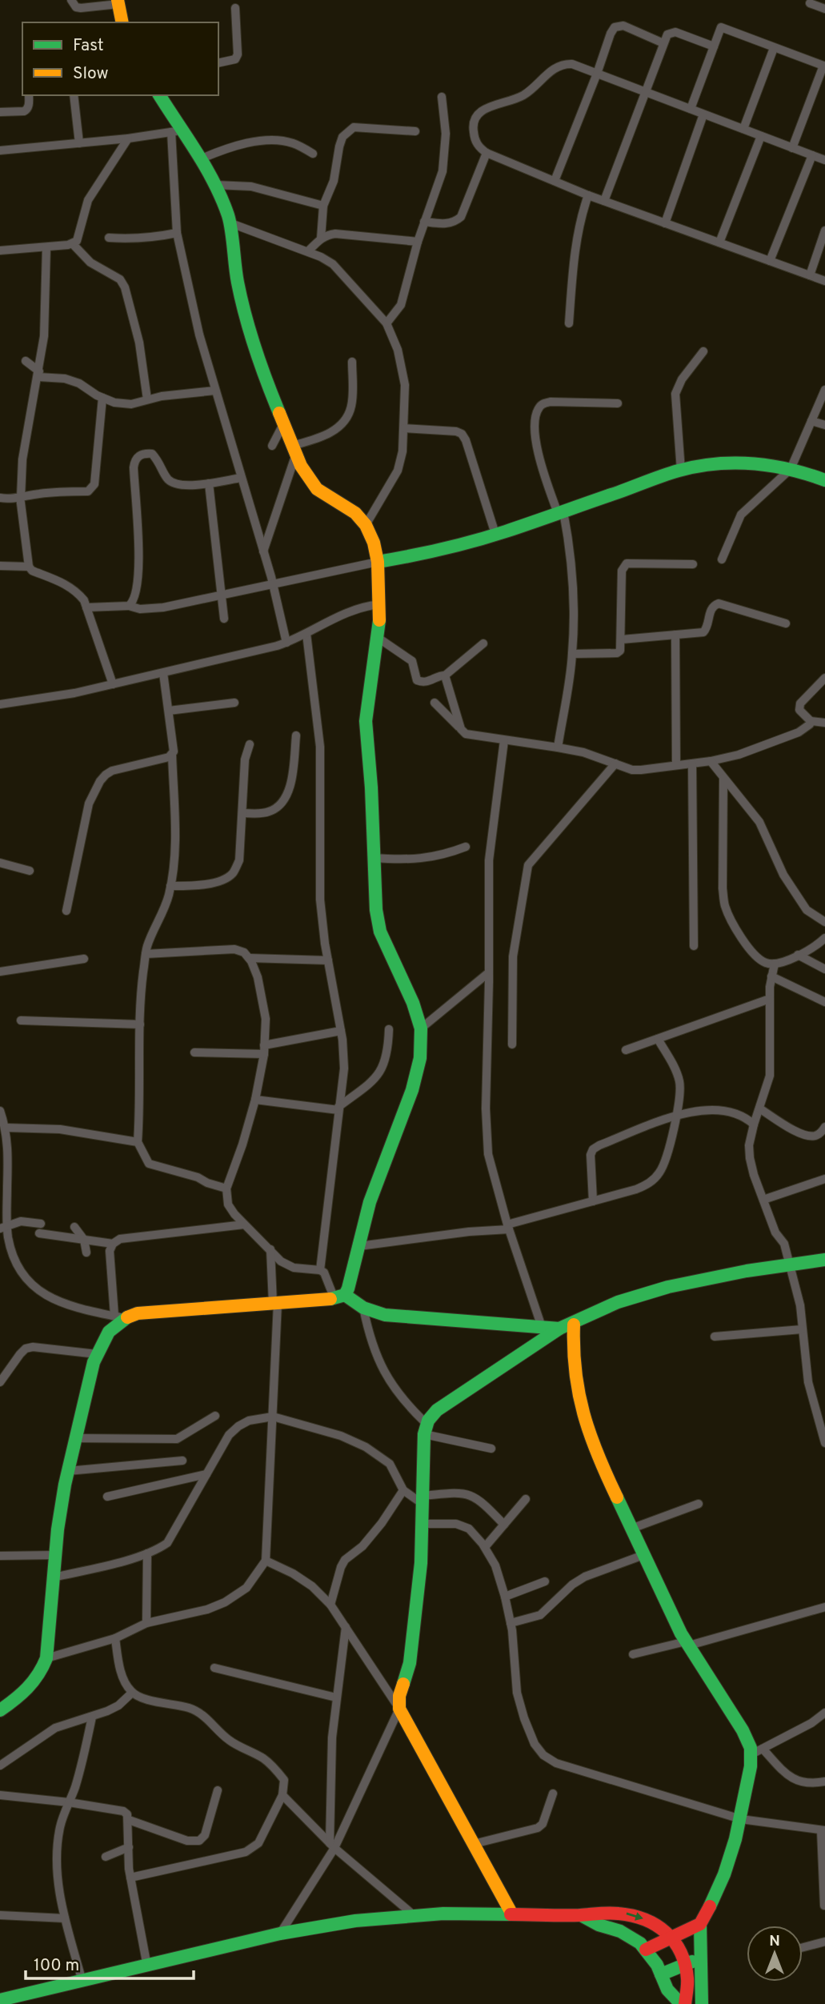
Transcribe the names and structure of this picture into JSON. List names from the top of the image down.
{
  "legend": ["Fast", "Slow"],
  "scale_bar": "100 m",
  "north": "top"
}
